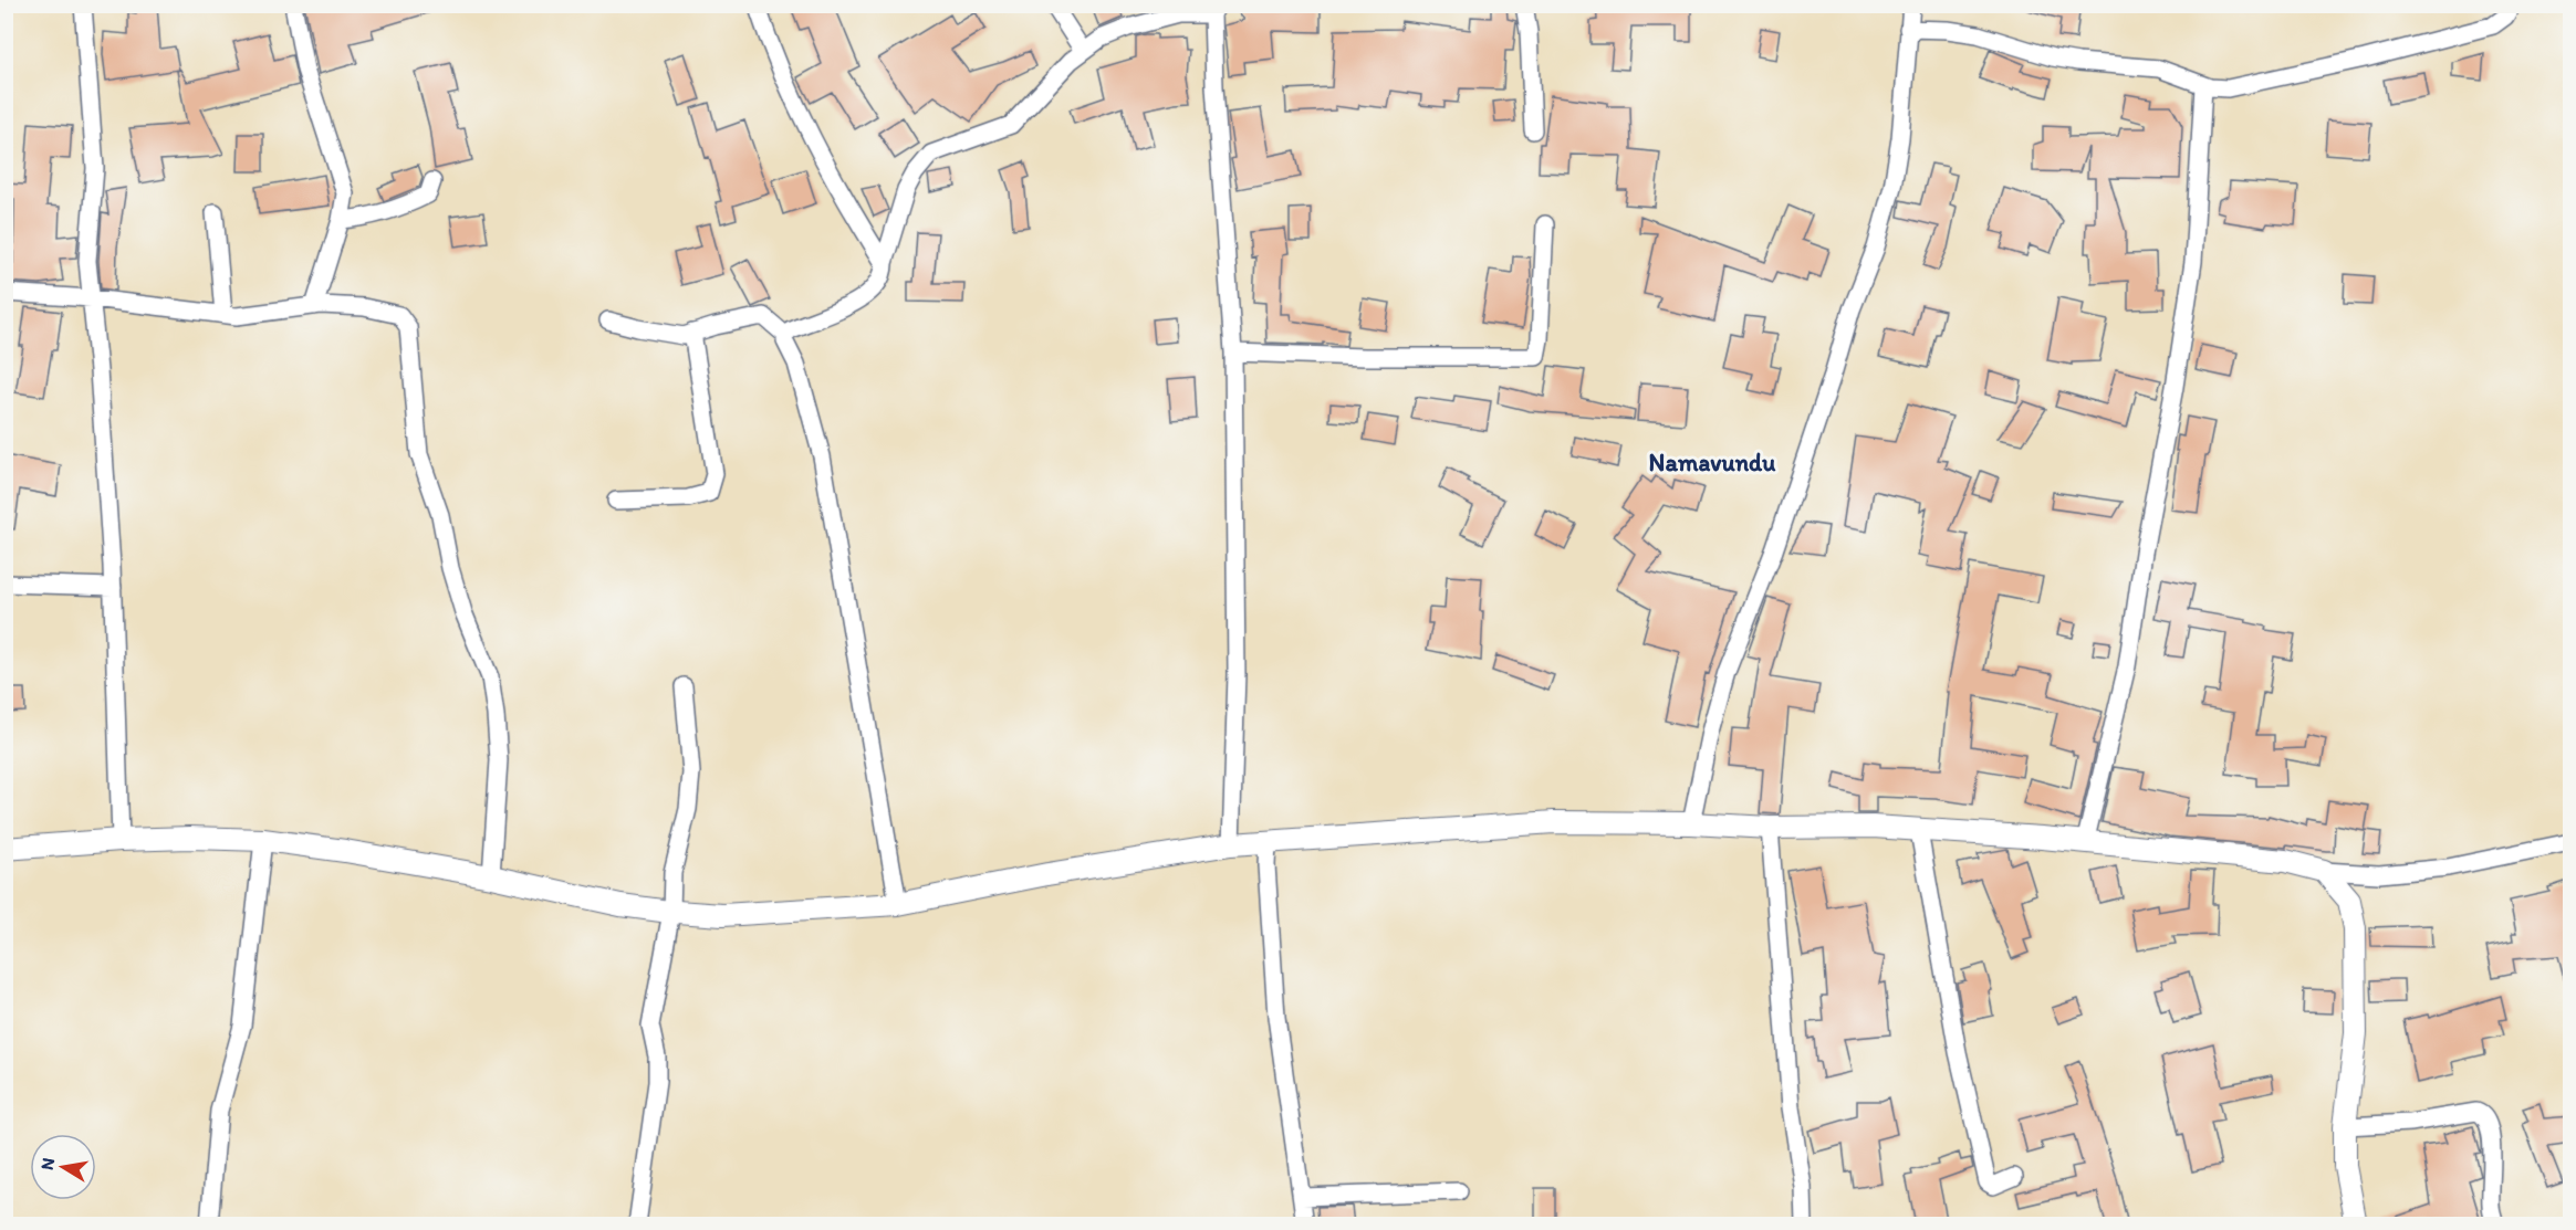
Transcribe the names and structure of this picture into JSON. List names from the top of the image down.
{
  "districts": ["Namavundu"],
  "north": "left"
}
